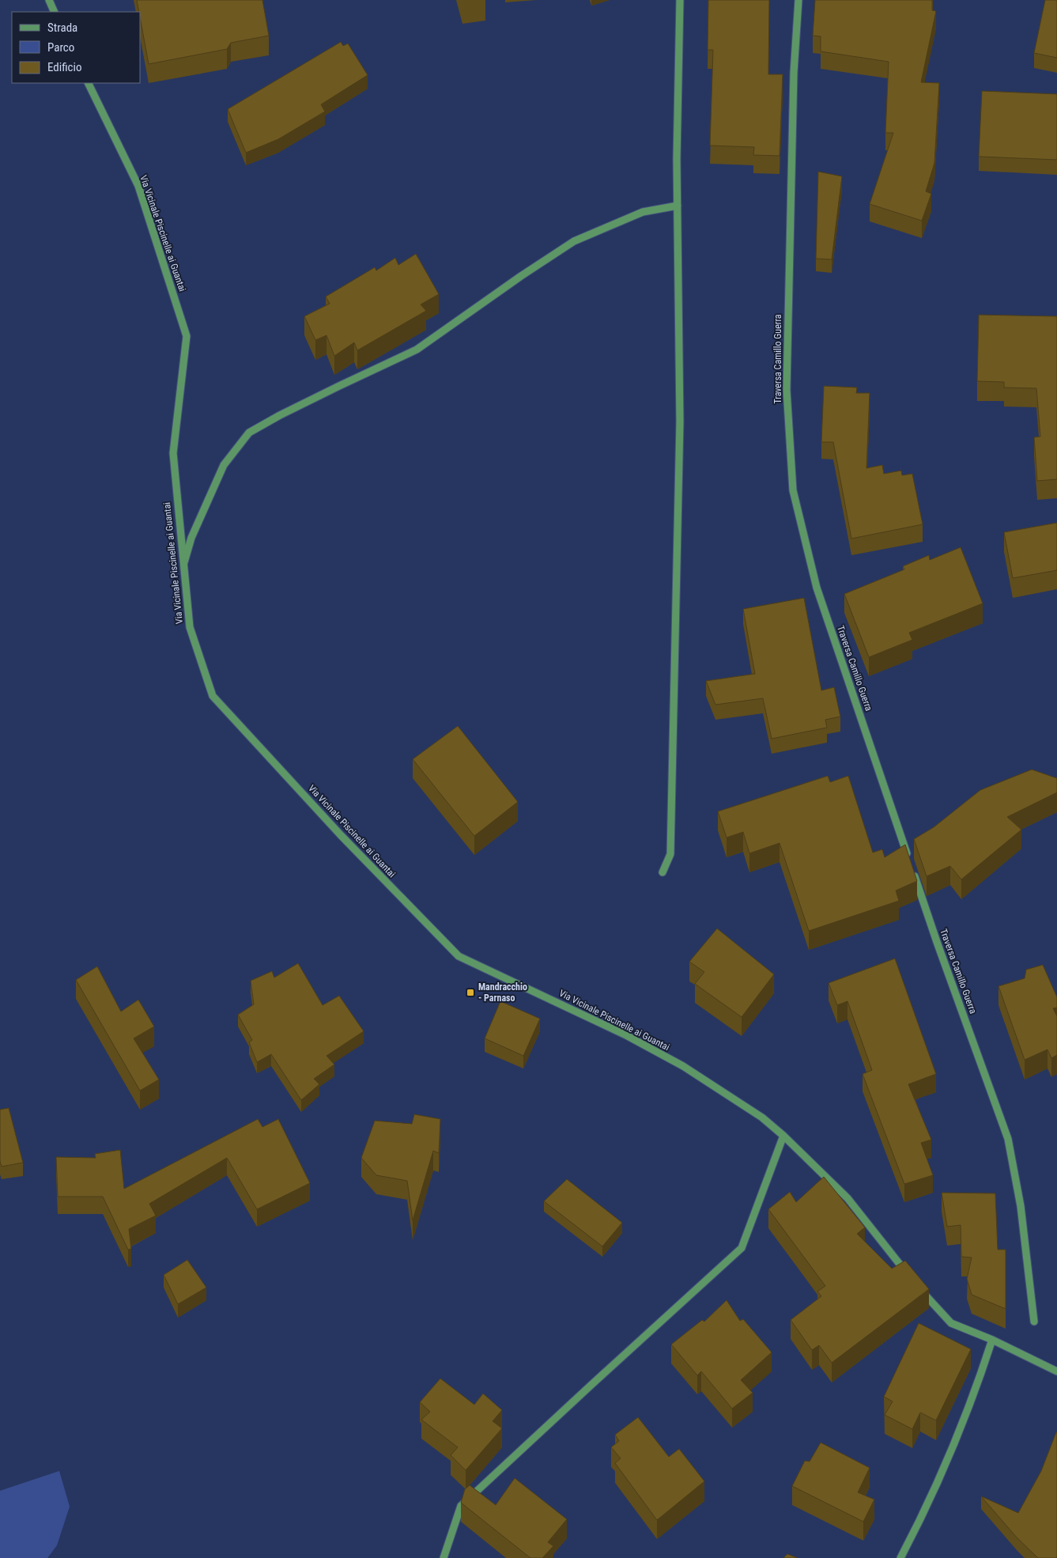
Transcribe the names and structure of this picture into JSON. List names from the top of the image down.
{
  "streets": {
    "street": ["Via Vicinale Piscinelle ai Guantai", "Traversa Camillo Guerra"]
  },
  "places": {
    "transit": ["Mandracchio - Parnaso"]
  },
  "legend": ["Strada", "Parco", "Edificio"]
}
